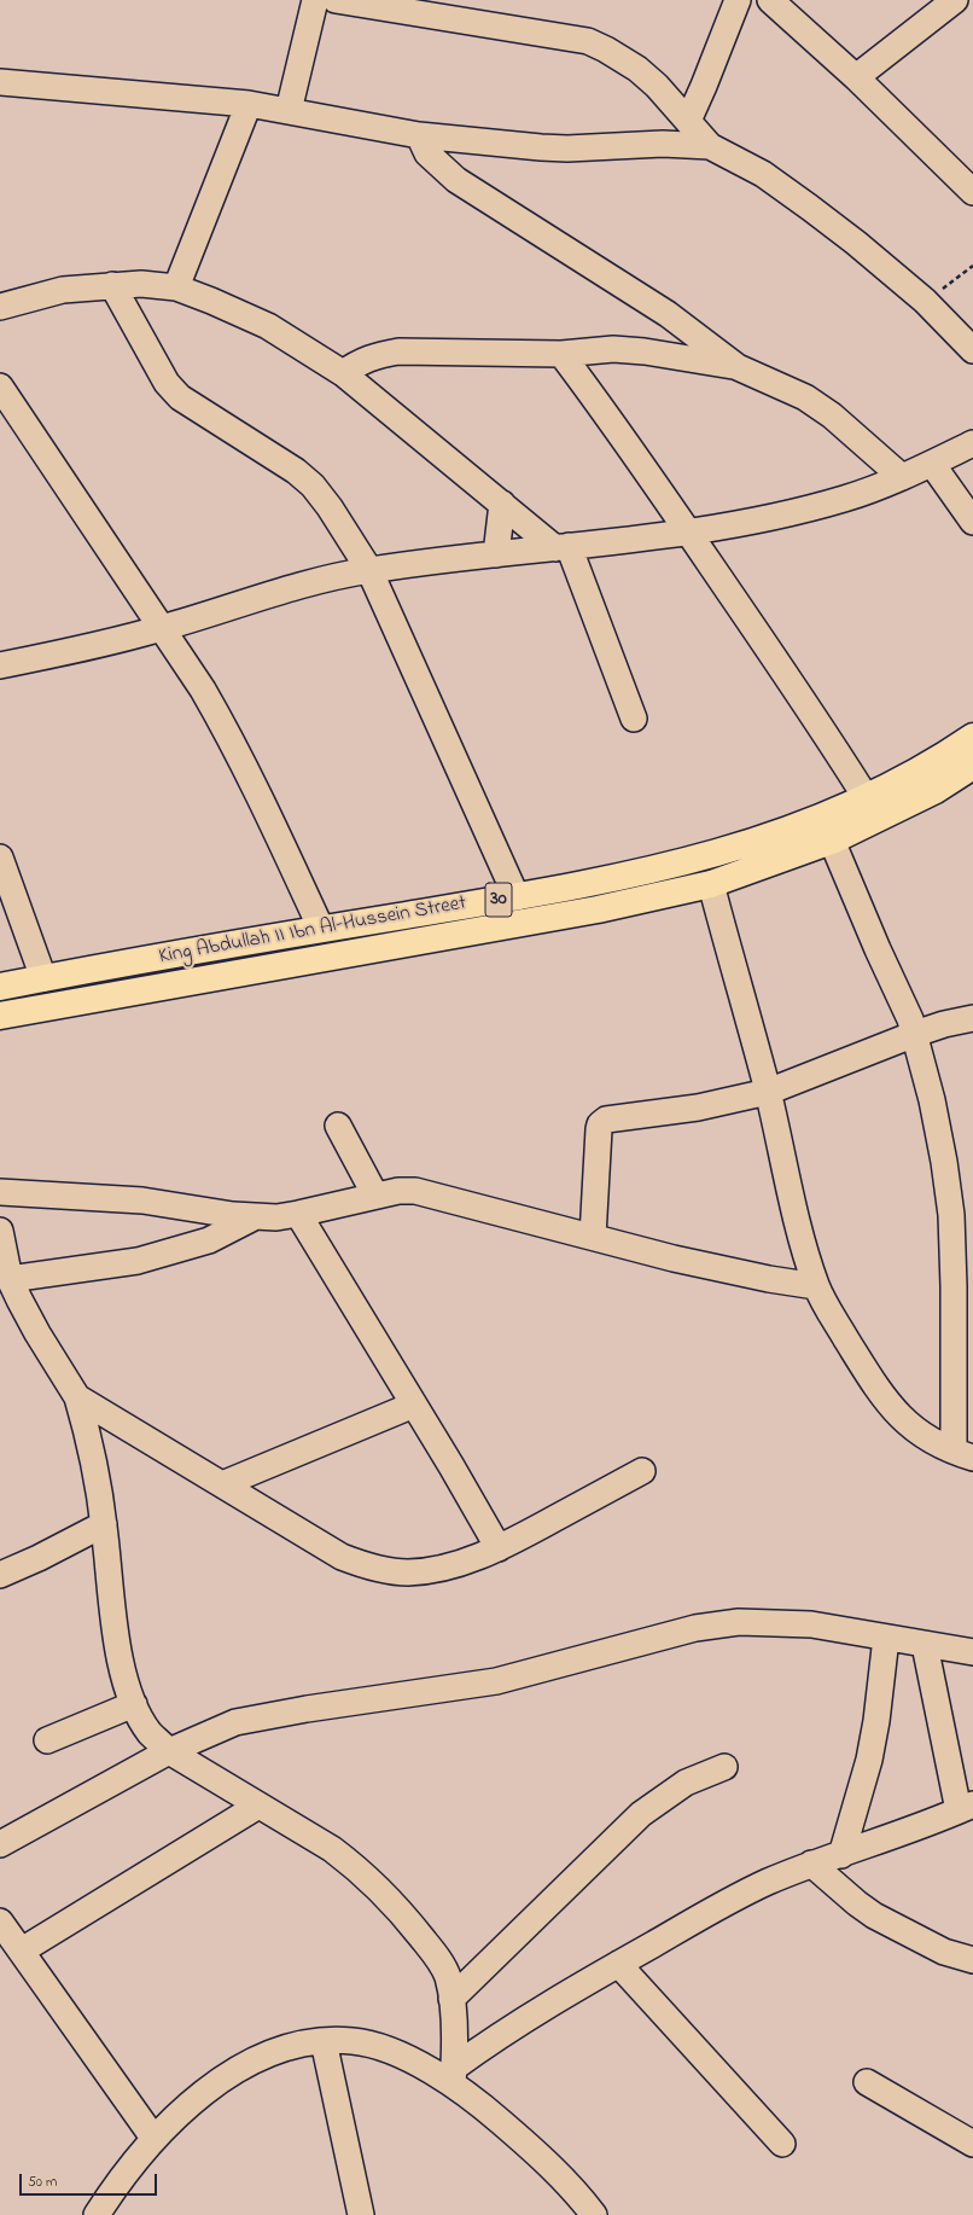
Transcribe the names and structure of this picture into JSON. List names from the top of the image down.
{
  "streets": {
    "main road": ["30", "King Abdullah II Ibn Al-Hussein Street"]
  },
  "scale_bar": "50 m"
}
